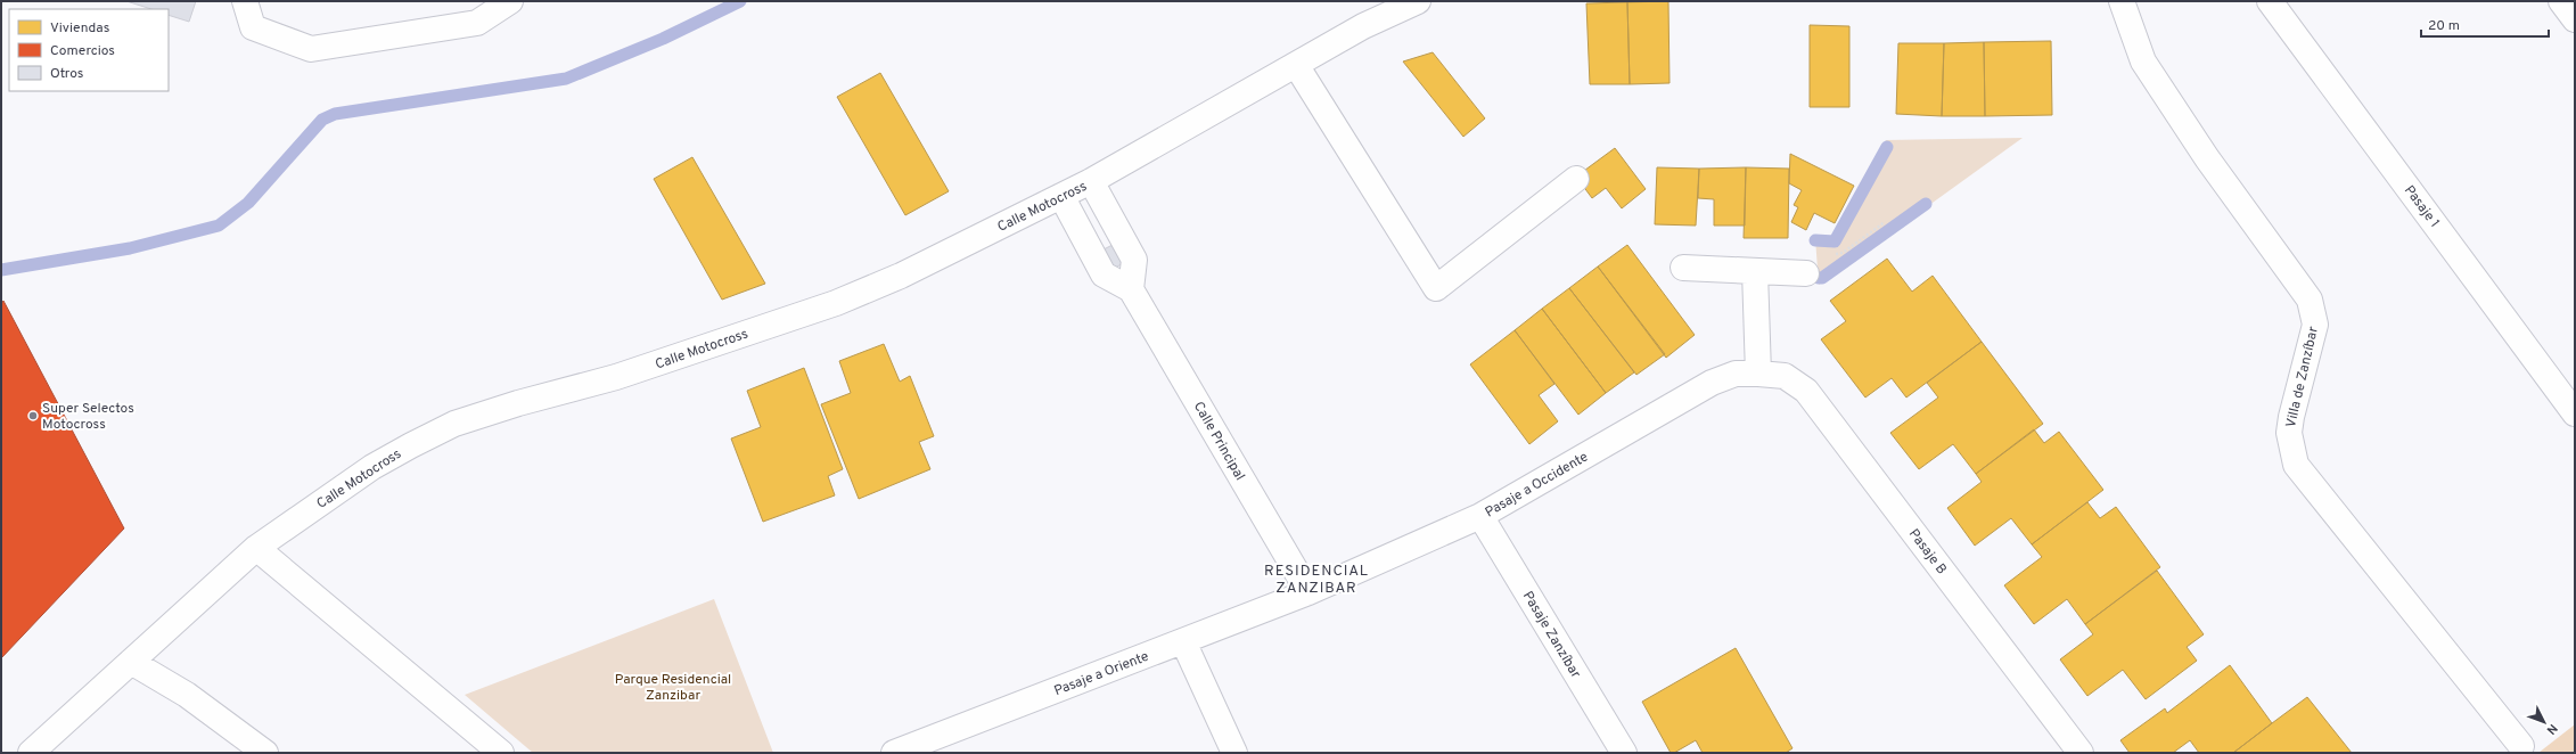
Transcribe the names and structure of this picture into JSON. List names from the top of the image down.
{
  "streets": {
    "street": [
      "Calle Motocross",
      "Pasaje 1",
      "Villa de Zanzíbar",
      "Calle Principal",
      "Pasaje a Occidente",
      "Pasaje B",
      "Pasaje Zanzíbar",
      "Pasaje a Oriente"
    ]
  },
  "crossings": [
    ["Calle Principal", "Pasaje a Occidente"],
    ["Calle Principal", "Pasaje a Oriente"],
    ["Pasaje a Occidente", "Pasaje B"],
    ["Pasaje a Occidente", "Pasaje Zanzíbar"],
    ["Pasaje a Occidente", "Pasaje a Oriente"]
  ],
  "districts": ["RESIDENCIAL ZANZIBAR"],
  "parks": ["Parque Residencial Zanzibar"],
  "places": ["Super Selectos Motocross"],
  "legend": ["Viviendas", "Comercios", "Otros"],
  "scale_bar": "20 m",
  "north": "bottom right"
}
